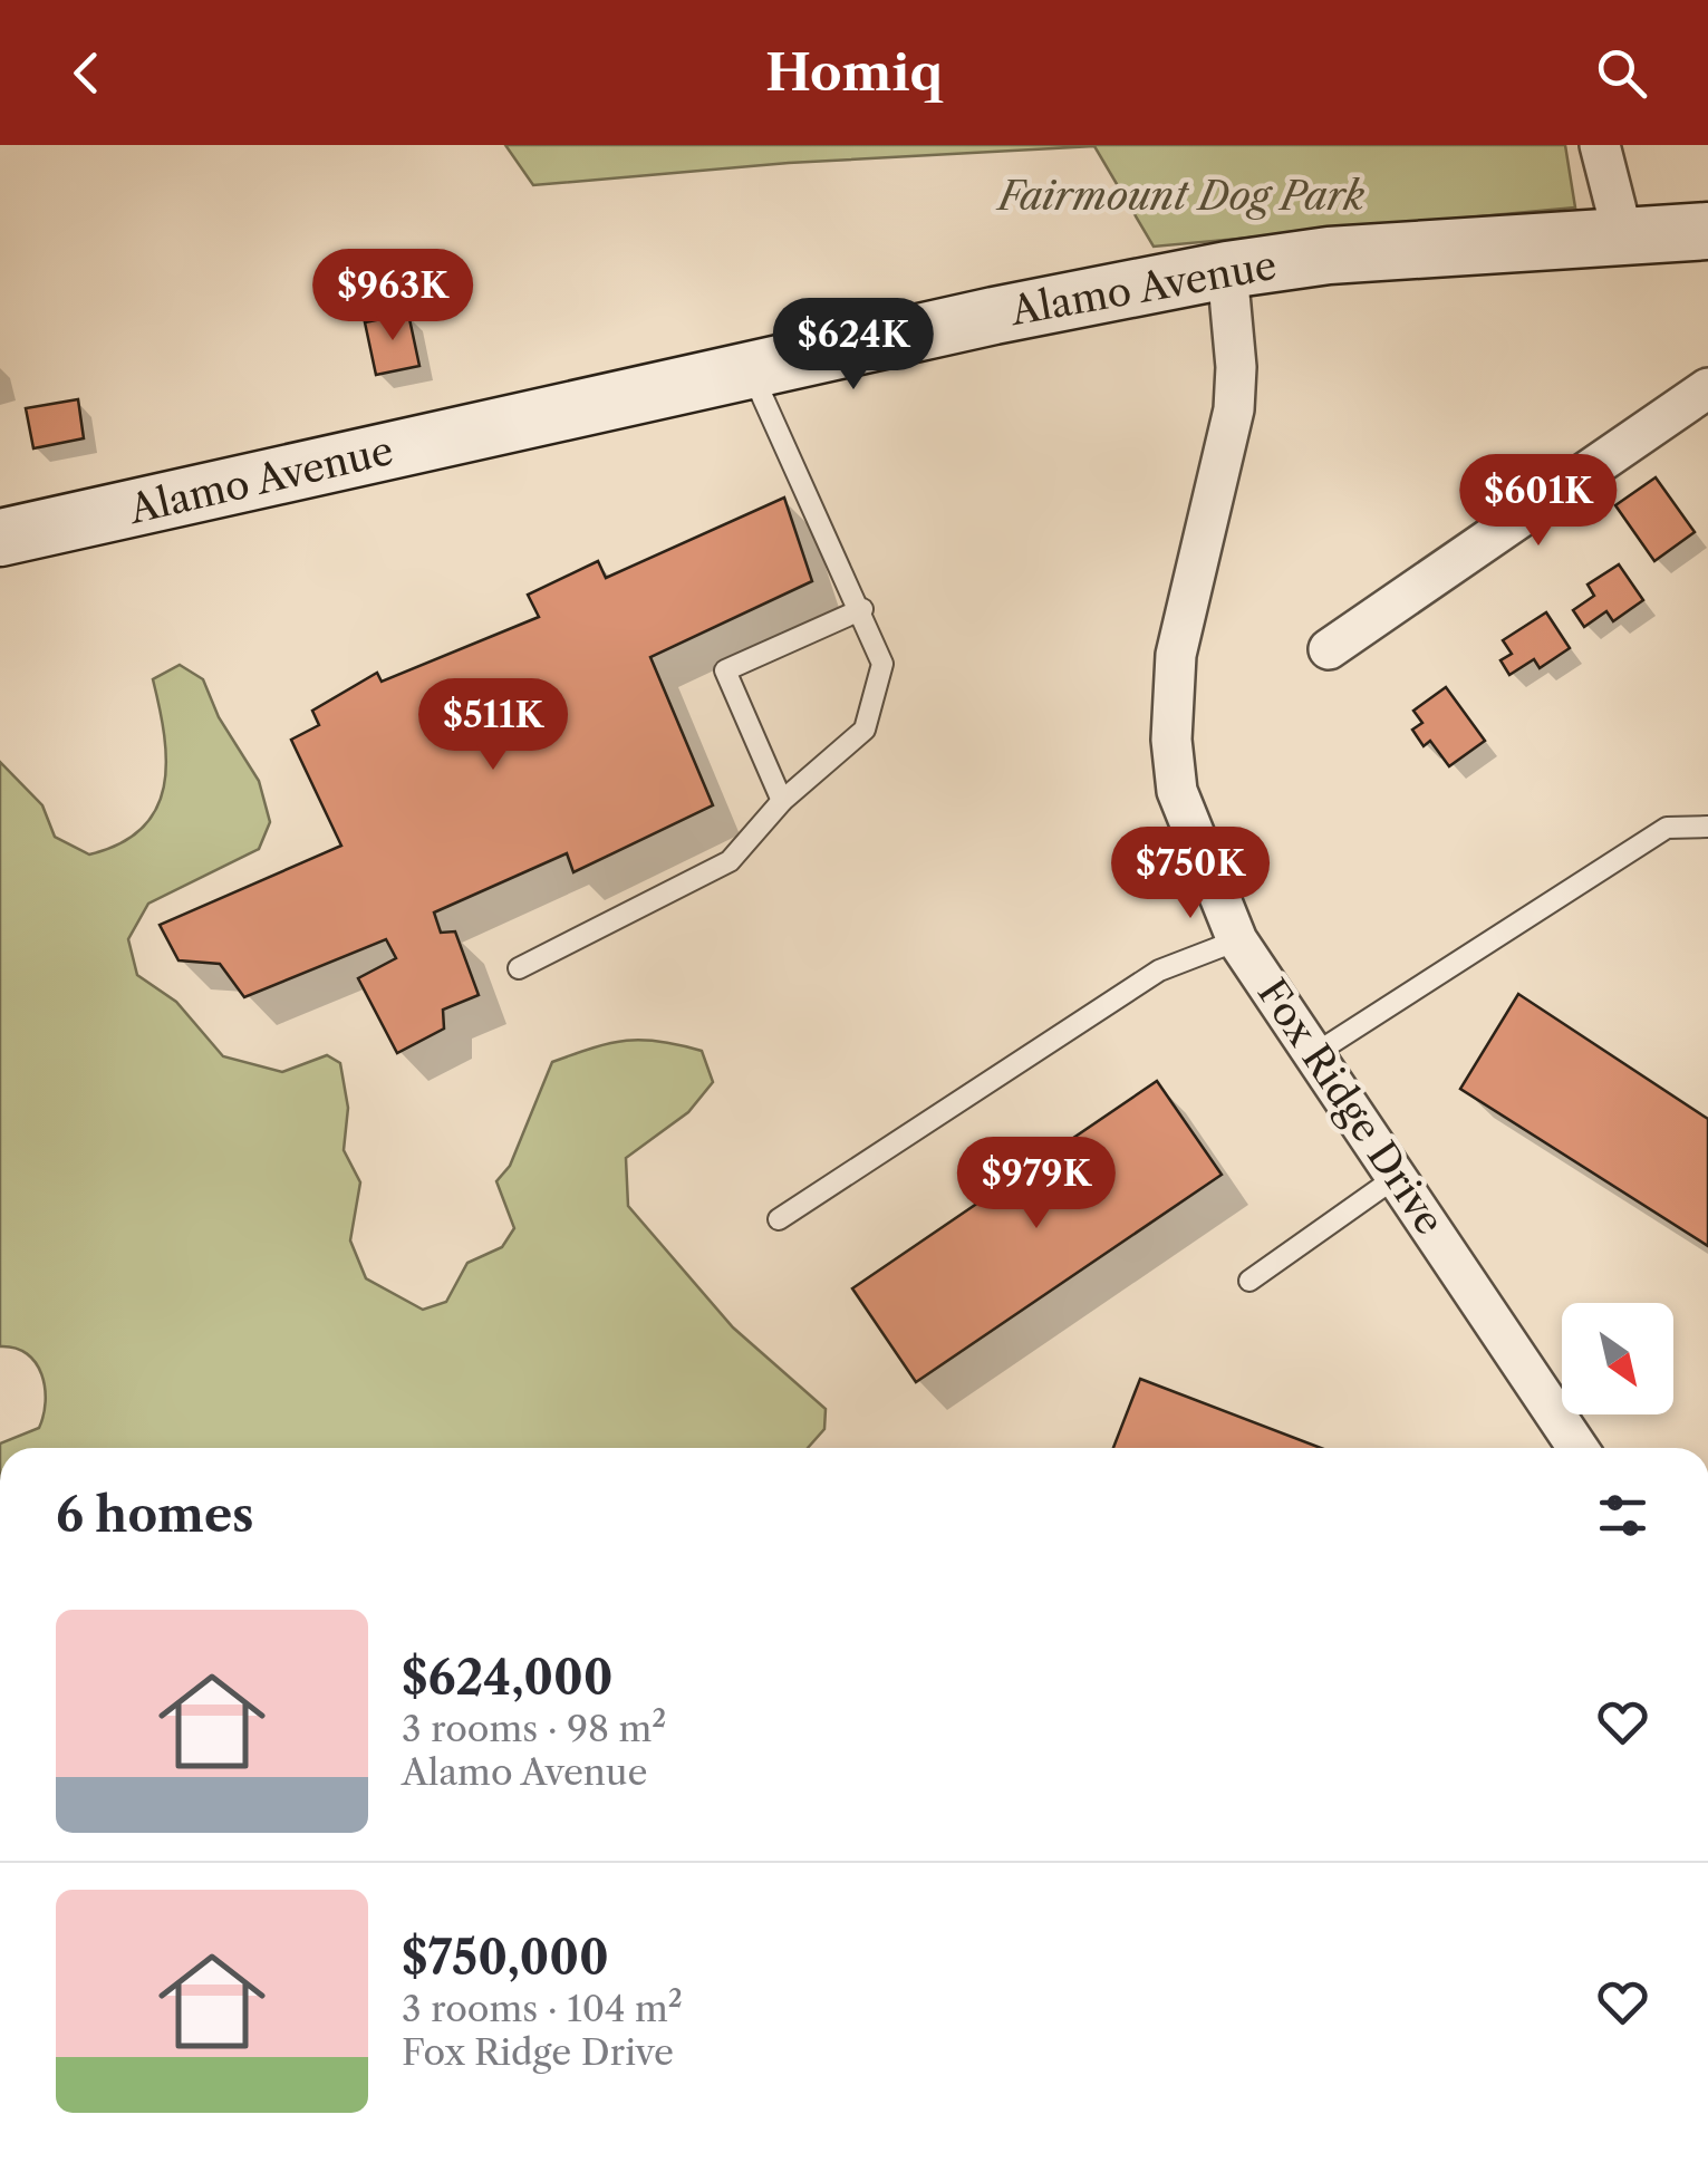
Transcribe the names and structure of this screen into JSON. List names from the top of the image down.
{
  "streets": {
    "street": ["Alamo Avenue", "Fox Ridge Drive"]
  },
  "crossings": [
    ["Alamo Avenue", "Fox Ridge Drive"]
  ],
  "parks": ["Fairmount Dog Park"],
  "north": "bottom right",
  "page": {
    "header": "Homiq",
    "price": [
      "$963K",
      "$624K",
      "$601K",
      "$511K",
      "$750K",
      "$979K"
    ],
    "heading": "6 homes",
    "list": [
      {
        "name": "$624,000",
        "note": "3 rooms · 98 m² · Alamo Avenue"
      },
      {
        "name": "$750,000",
        "note": "3 rooms · 104 m² · Fox Ridge Drive"
      }
    ]
  }
}
